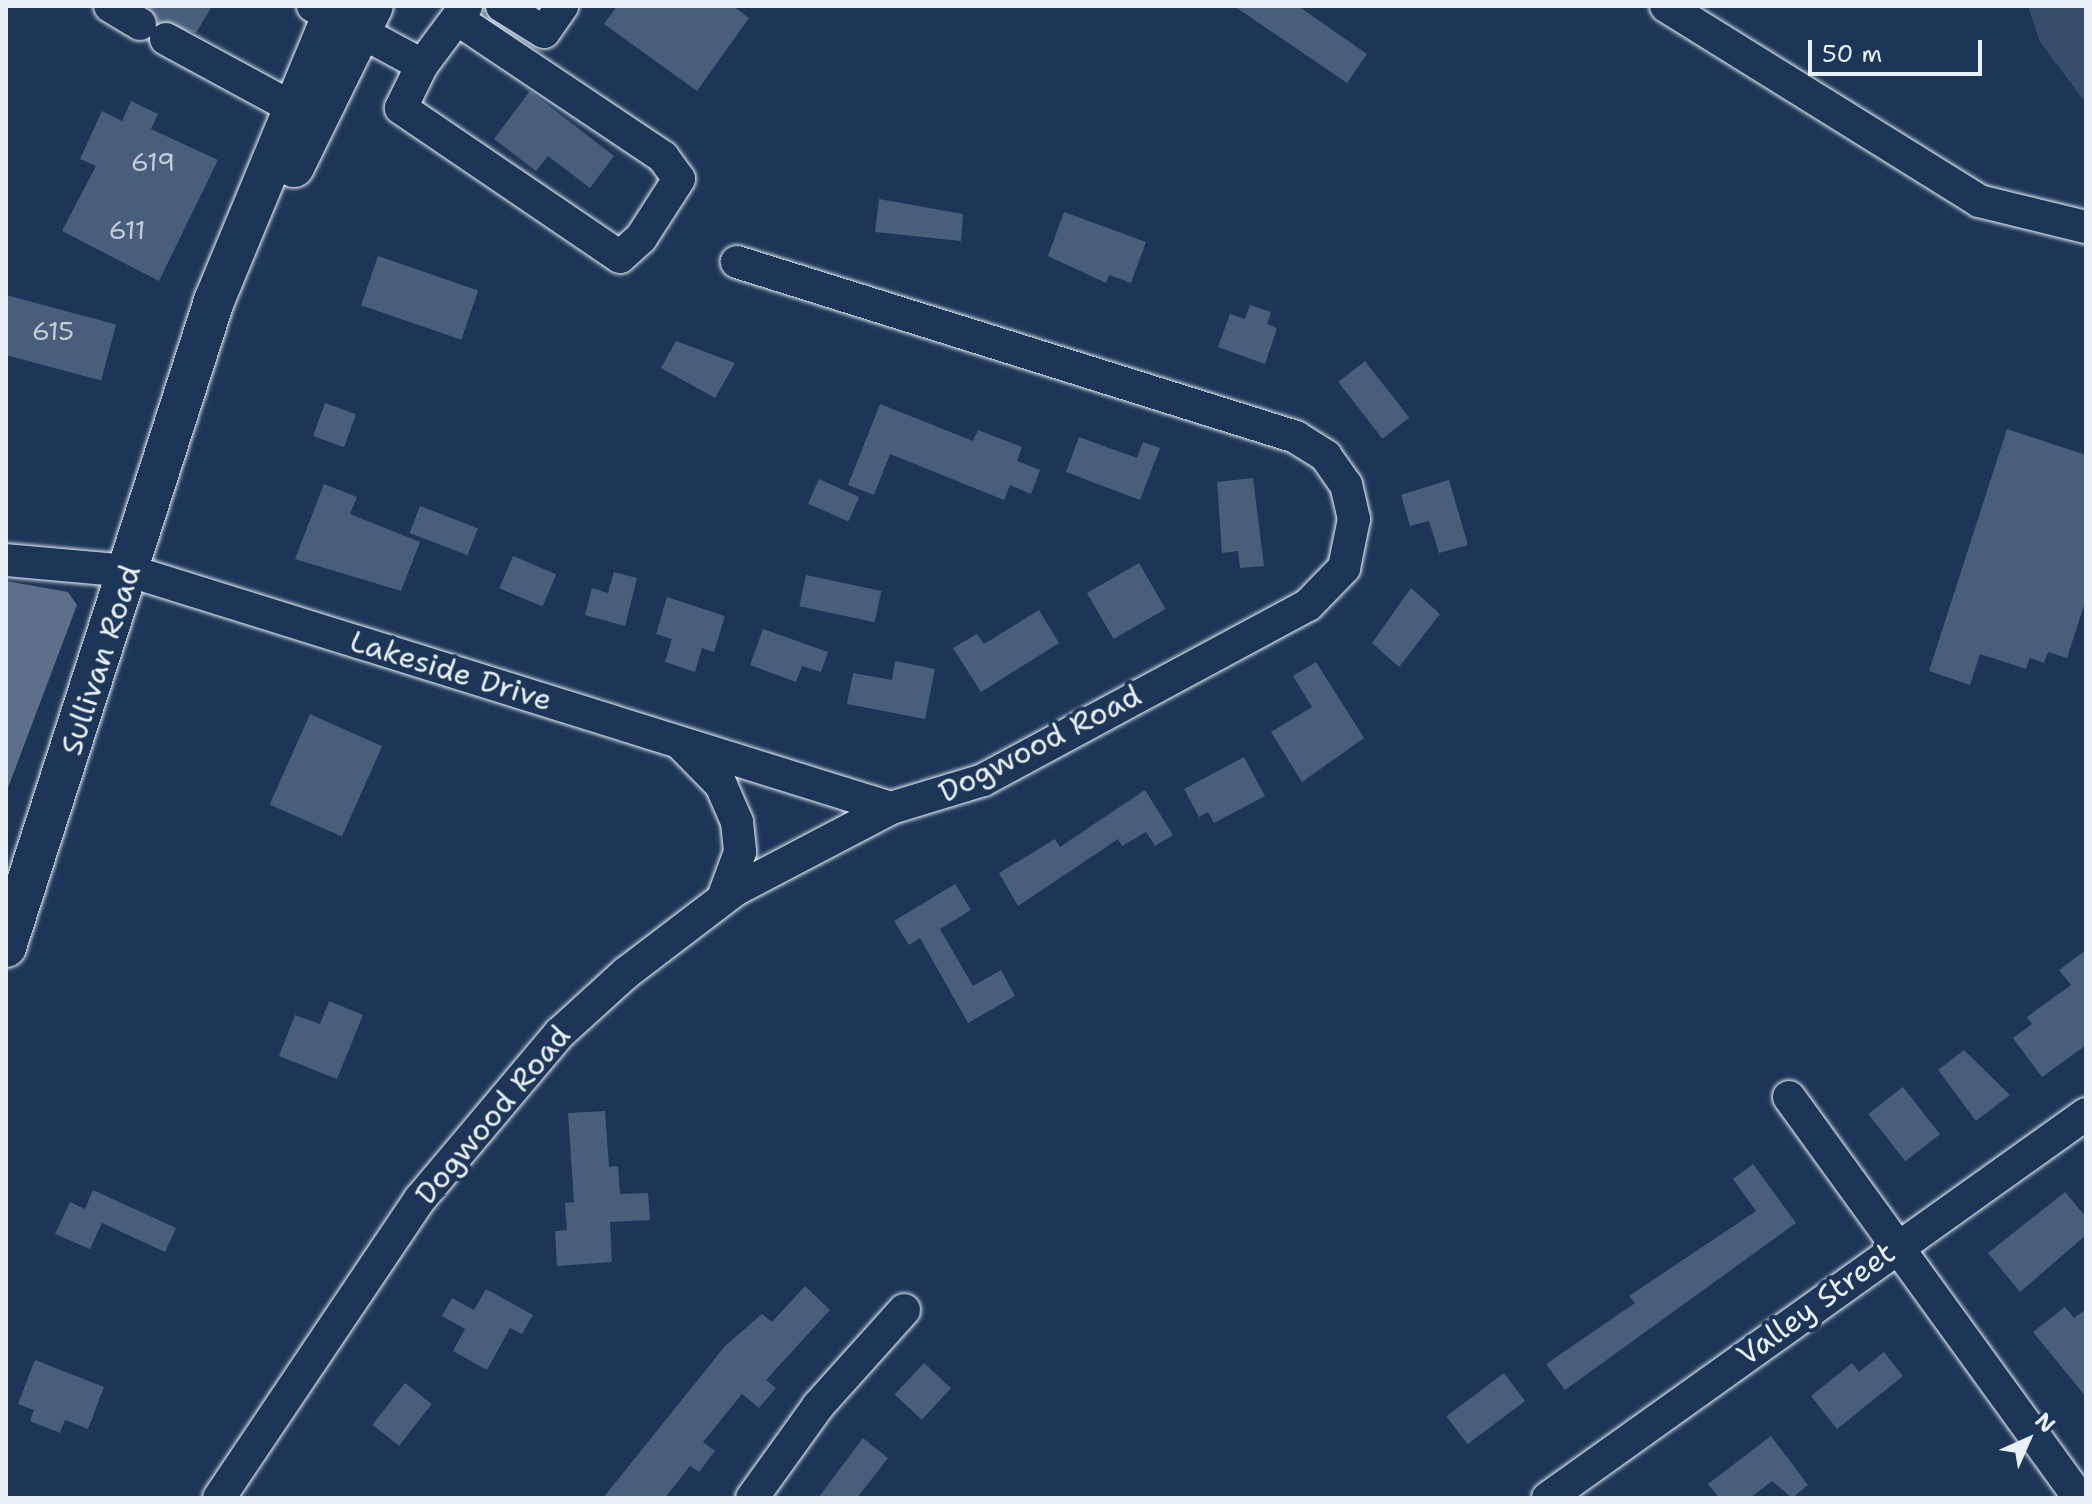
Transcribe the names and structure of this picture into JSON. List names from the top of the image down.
{
  "streets": {
    "main road": ["Sullivan Road"],
    "street": ["Lakeside Drive", "Dogwood Road", "Valley Street"]
  },
  "crossings": [
    ["Sullivan Road", "Lakeside Drive"],
    ["Lakeside Drive", "Dogwood Road"]
  ],
  "house_numbers": ["619", "611", "615"],
  "scale_bar": "50 m",
  "north": "top right"
}
